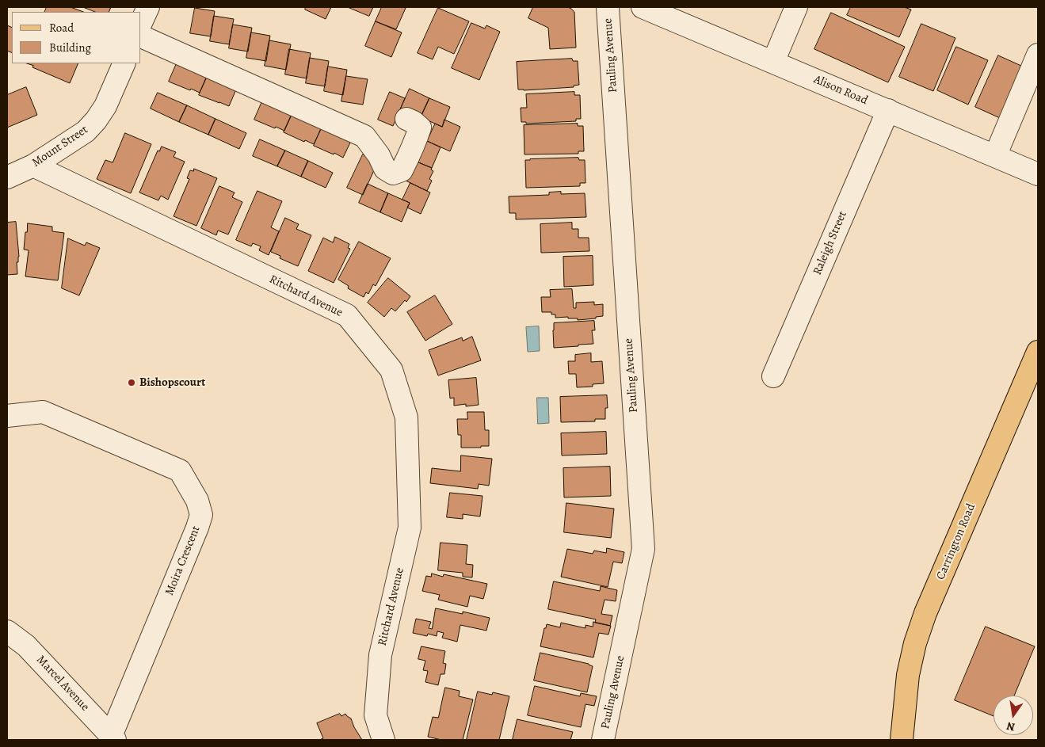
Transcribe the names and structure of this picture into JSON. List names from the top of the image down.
{
  "streets": {
    "main road": ["Carrington Road"],
    "street": [
      "Pauling Avenue",
      "Alison Road",
      "Mount Street",
      "Raleigh Street",
      "Ritchard Avenue",
      "Moira Crescent",
      "Marcel Avenue"
    ]
  },
  "crossings": [
    ["Alison Road", "Raleigh Street"],
    ["Mount Street", "Ritchard Avenue"],
    ["Moira Crescent", "Marcel Avenue"]
  ],
  "places": ["Bishopscourt"],
  "legend": ["Road", "Building"],
  "north": "bottom"
}
